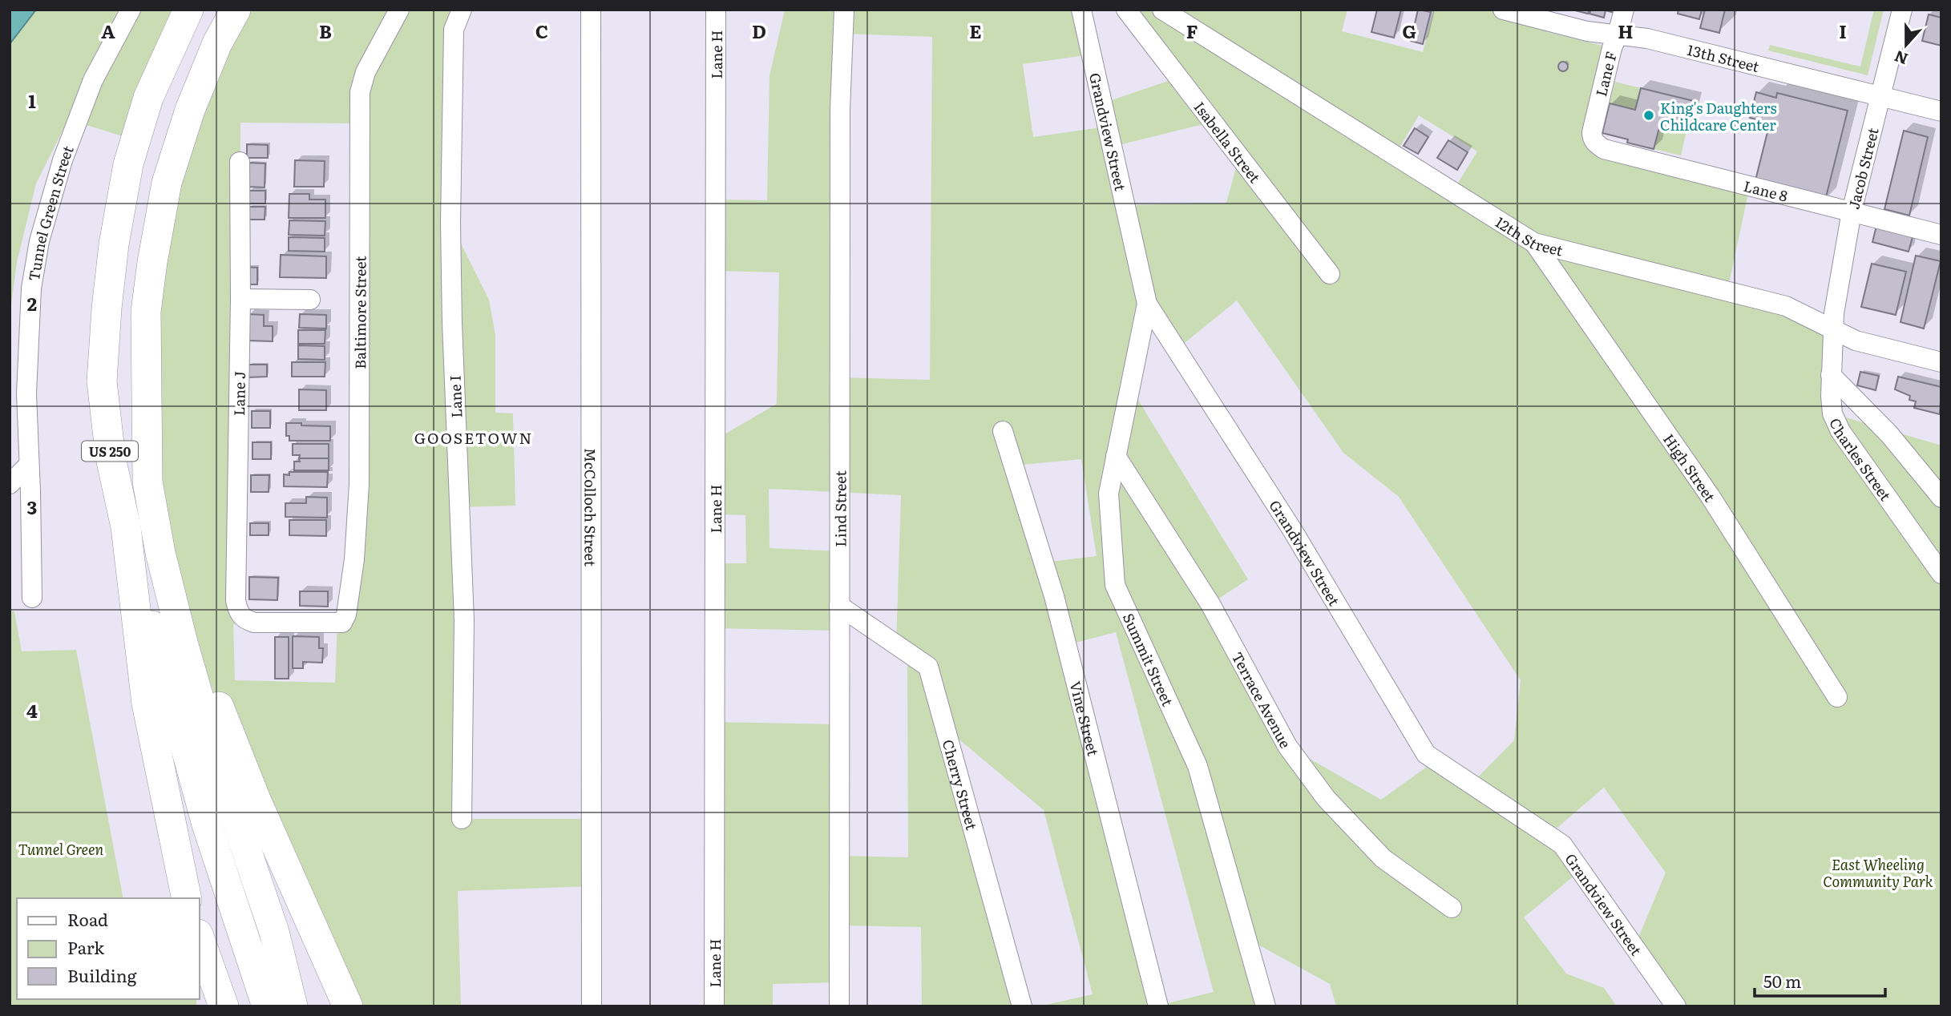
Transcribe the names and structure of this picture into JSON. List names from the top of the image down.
{
  "streets": {
    "highway": ["US 250"],
    "street": [
      "Lane H",
      "13th Street",
      "Lane F",
      "Grandview Street",
      "Isabella Street",
      "Jacob Street",
      "Lane 8",
      "Tunnel Green Street",
      "12th Street",
      "Baltimore Street",
      "Lane J",
      "Lane I",
      "Charles Street",
      "High Street",
      "McColloch Street",
      "Lind Street",
      "Summit Street",
      "Terrace Avenue",
      "Vine Street",
      "Cherry Street"
    ]
  },
  "crossings": [
    ["13th Street", "Lane F"],
    ["13th Street", "Jacob Street"],
    ["Lane F", "Lane 8"],
    ["Grandview Street", "Summit Street"],
    ["Jacob Street", "Lane 8"],
    ["Jacob Street", "12th Street"],
    ["Jacob Street", "Charles Street"],
    ["12th Street", "Charles Street"],
    ["12th Street", "High Street"],
    ["Baltimore Street", "Lane J"],
    ["Lind Street", "Cherry Street"],
    ["Summit Street", "Terrace Avenue"]
  ],
  "districts": ["GOOSETOWN"],
  "parks": ["Tunnel Green", "East Wheeling Community Park"],
  "places": ["King's Daughters Childcare Center"],
  "legend": ["Road", "Park", "Building"],
  "scale_bar": "50 m",
  "north": "bottom",
  "grid": {
    "columns": [
      "A",
      "B",
      "C",
      "D",
      "E",
      "F",
      "G",
      "H",
      "I"
    ],
    "rows": [
      "1",
      "2",
      "3",
      "4"
    ]
  }
}
